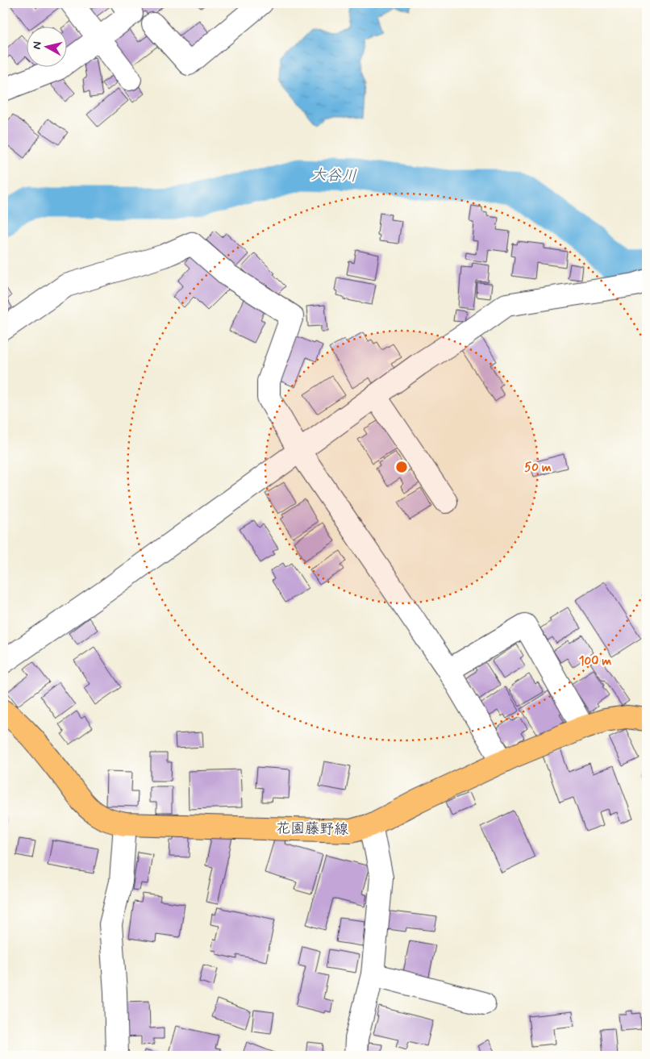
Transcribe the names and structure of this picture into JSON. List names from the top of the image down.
{
  "streets": {
    "main road": ["花園藤野線"]
  },
  "water": ["大谷川"],
  "north": "left",
  "rings": ["50 m", "100 m"]
}
